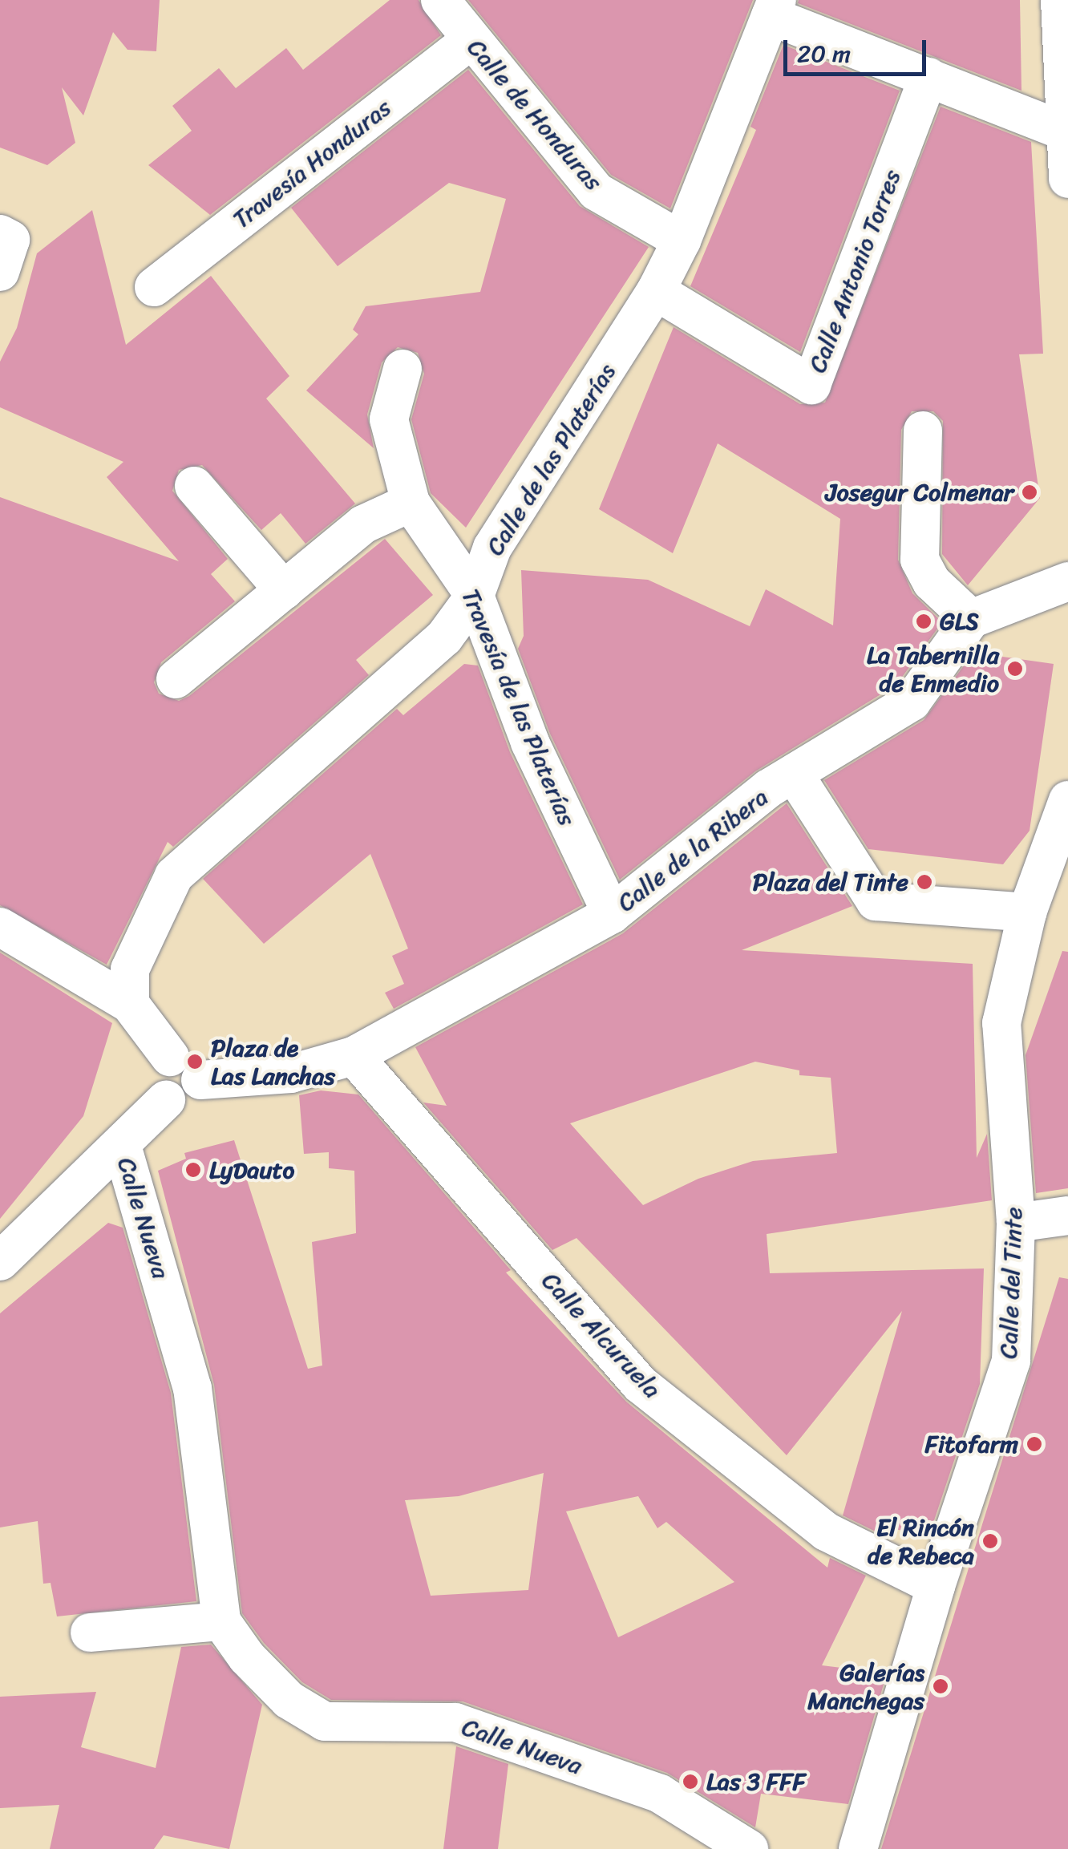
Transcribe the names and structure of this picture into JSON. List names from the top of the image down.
{
  "streets": {
    "street": [
      "Calle de Honduras",
      "Travesía Honduras",
      "Calle Antonio Torres",
      "Calle de las Platerías",
      "Travesía de las Platerías",
      "Calle de la Ribera",
      "Calle Nueva",
      "Calle del Tinte",
      "Calle Alcuruela"
    ]
  },
  "crossings": [
    ["Calle de Honduras", "Travesía Honduras"],
    ["Calle de Honduras", "Calle de las Platerías"],
    ["Calle Antonio Torres", "Calle de las Platerías"],
    ["Calle de las Platerías", "Travesía de las Platerías"],
    ["Travesía de las Platerías", "Calle de la Ribera"],
    ["Calle de la Ribera", "Calle Alcuruela"],
    ["Calle del Tinte", "Calle Alcuruela"]
  ],
  "places": [
    "Josegur Colmenar",
    "GLS",
    "La Tabernilla de Enmedio",
    "Plaza del Tinte",
    "Plaza de Las Lanchas",
    "LyDauto",
    "Fitofarm",
    "El Rincón de Rebeca",
    "Galerías Manchegas",
    "Las 3 FFF"
  ],
  "scale_bar": "20 m"
}
